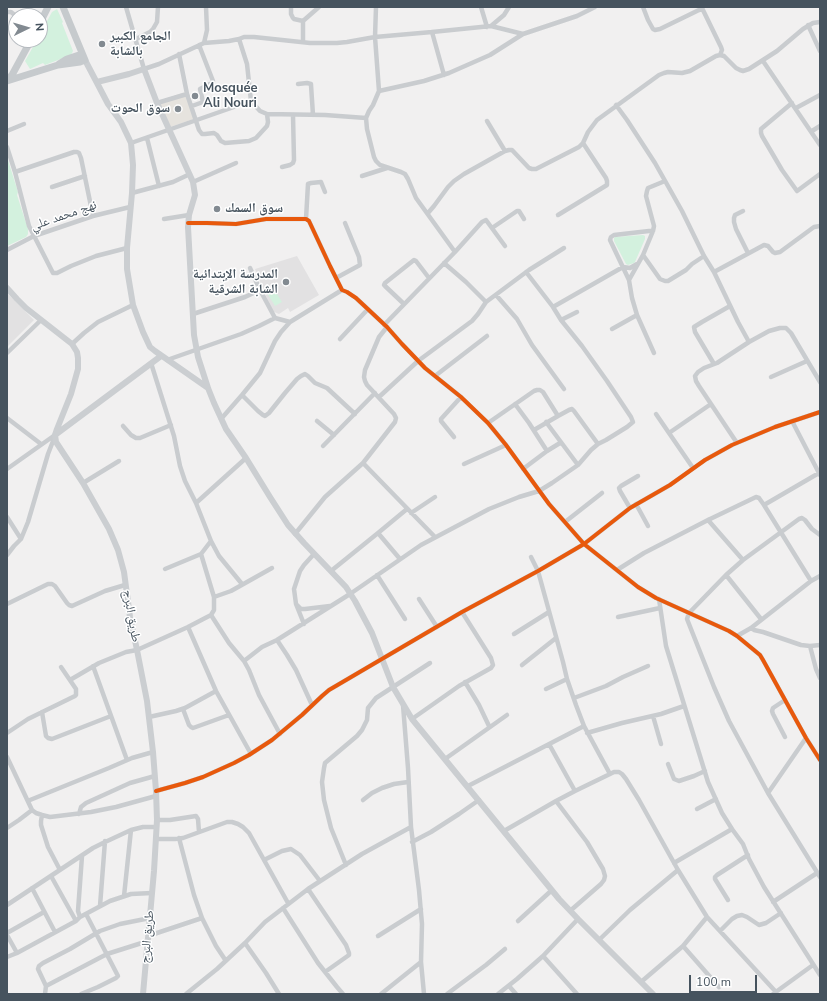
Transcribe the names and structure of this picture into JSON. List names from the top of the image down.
{
  "streets": {
    "street": ["نهج محمد علي", "طريق البرج"]
  },
  "places": [
    "الجامع الكبير بالشابة",
    "Mosquée Ali Nouri",
    "سوق الحوت",
    "سوق السمك",
    "المدرسة الإبتدائية الشابة الشرقية"
  ],
  "scale_bar": "100 m",
  "north": "right"
}
